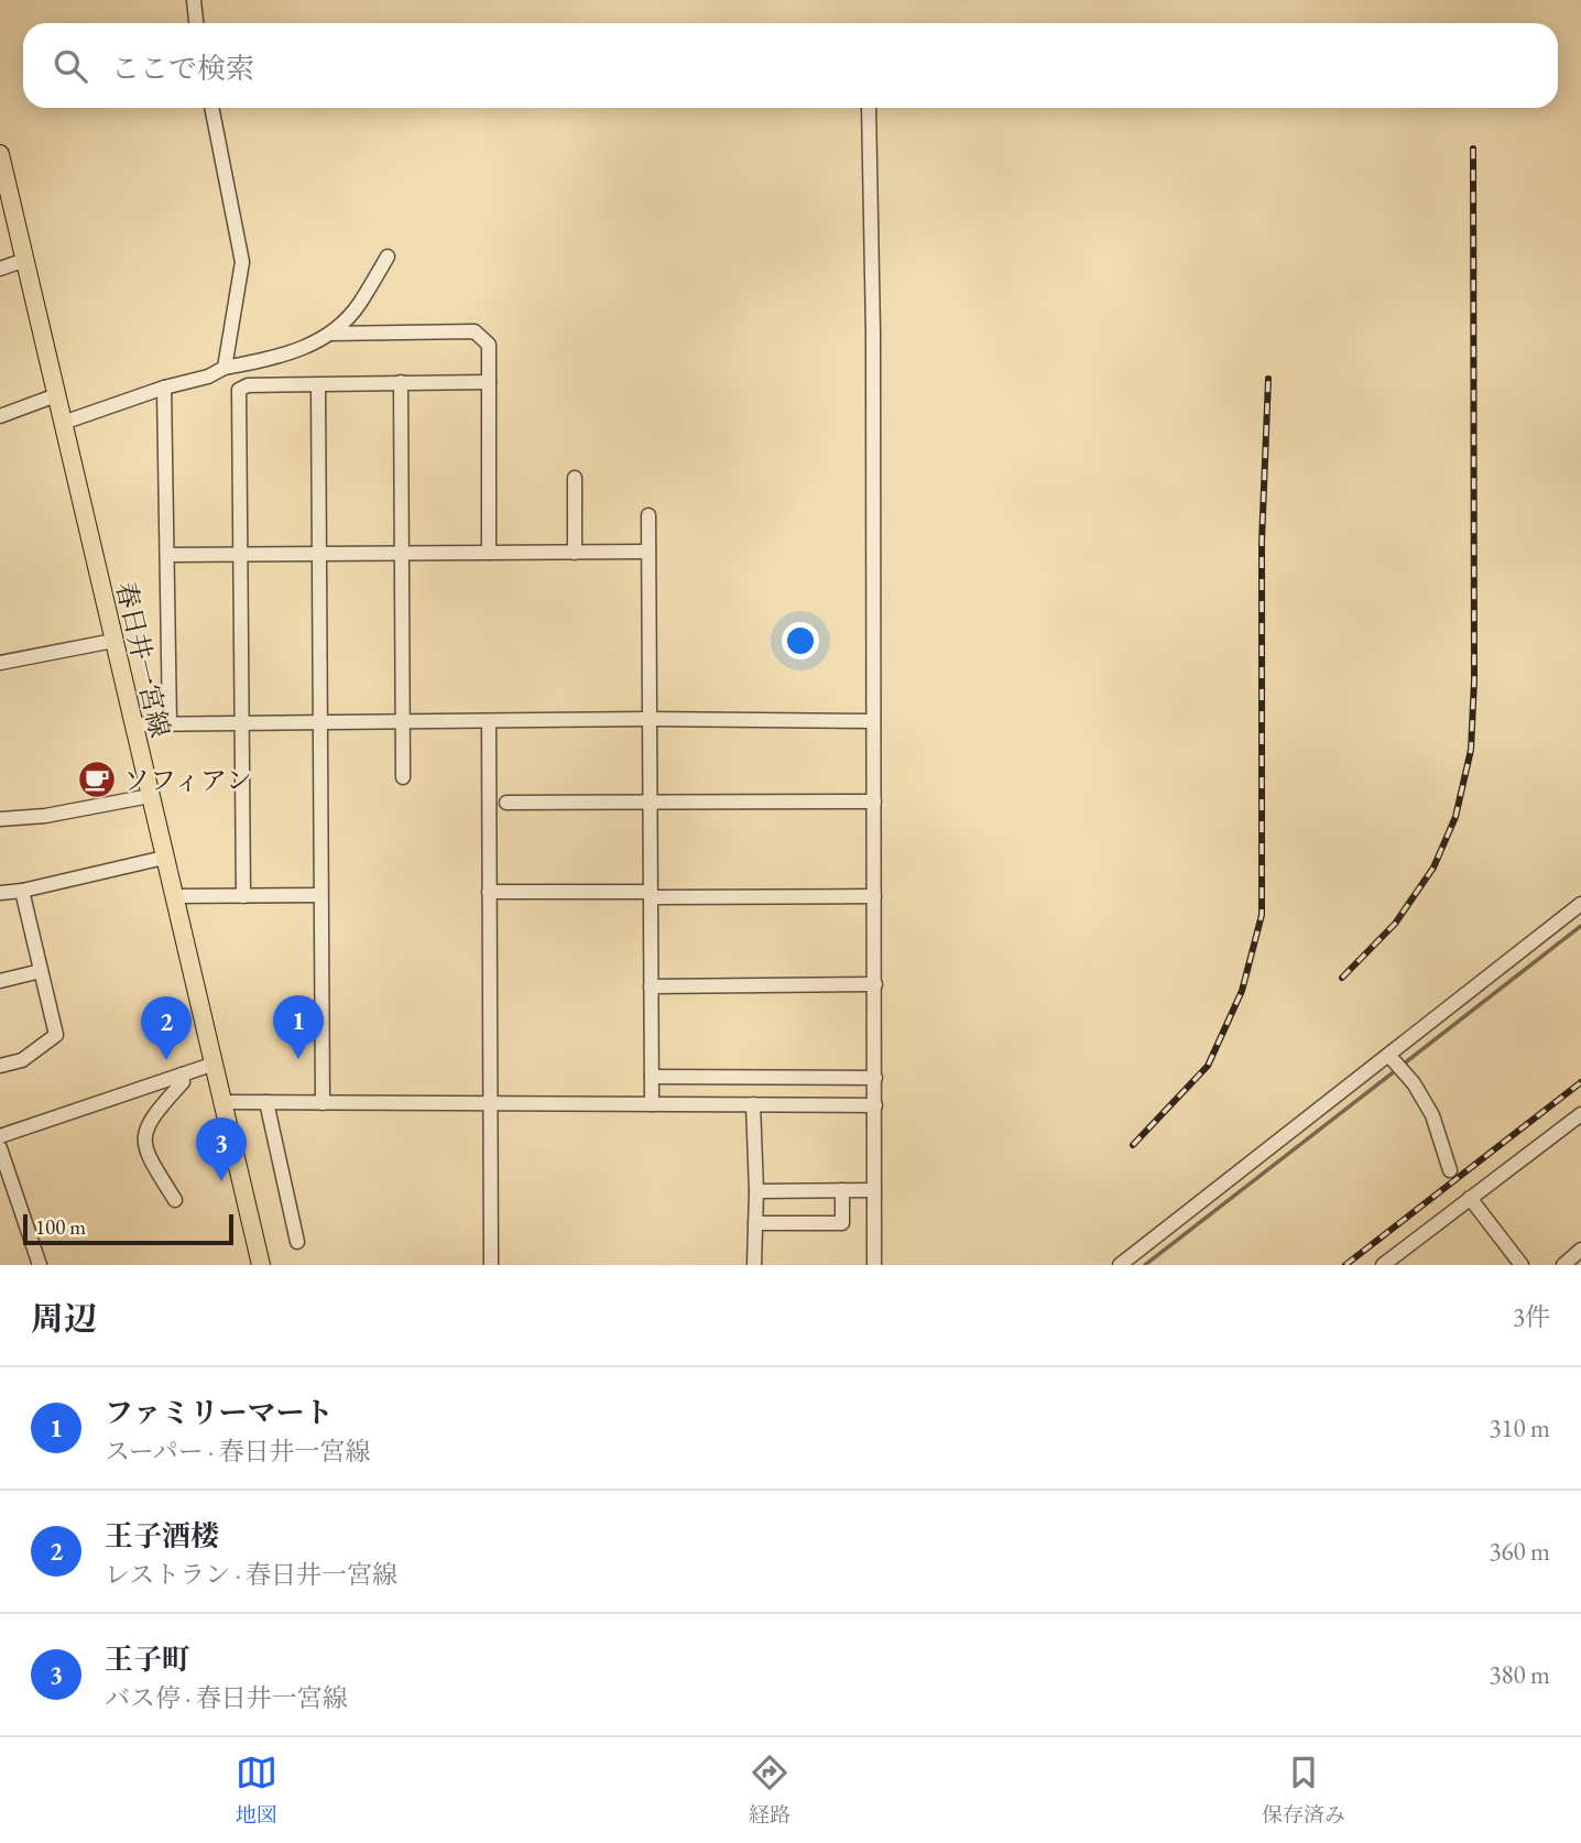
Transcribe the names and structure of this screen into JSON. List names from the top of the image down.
{
  "streets": {
    "main road": ["春日井一宮線"]
  },
  "places": {
    "cafe": ["ソフィアン"]
  },
  "scale_bar": "100 m",
  "page": {
    "search": "ここで検索",
    "pins": ["1", "2", "3"],
    "scale": "100 m",
    "heading": ["周辺", "3件"],
    "list": [
      {
        "mark": "1",
        "name": "ファミリーマート",
        "note": "スーパー · 春日井一宮線",
        "value": "310 m"
      },
      {
        "mark": "2",
        "name": "王子酒楼",
        "note": "レストラン · 春日井一宮線",
        "value": "360 m"
      },
      {
        "mark": "3",
        "name": "王子町",
        "note": "バス停 · 春日井一宮線",
        "value": "380 m"
      }
    ],
    "nav": ["地図", "経路", "保存済み"]
  }
}
